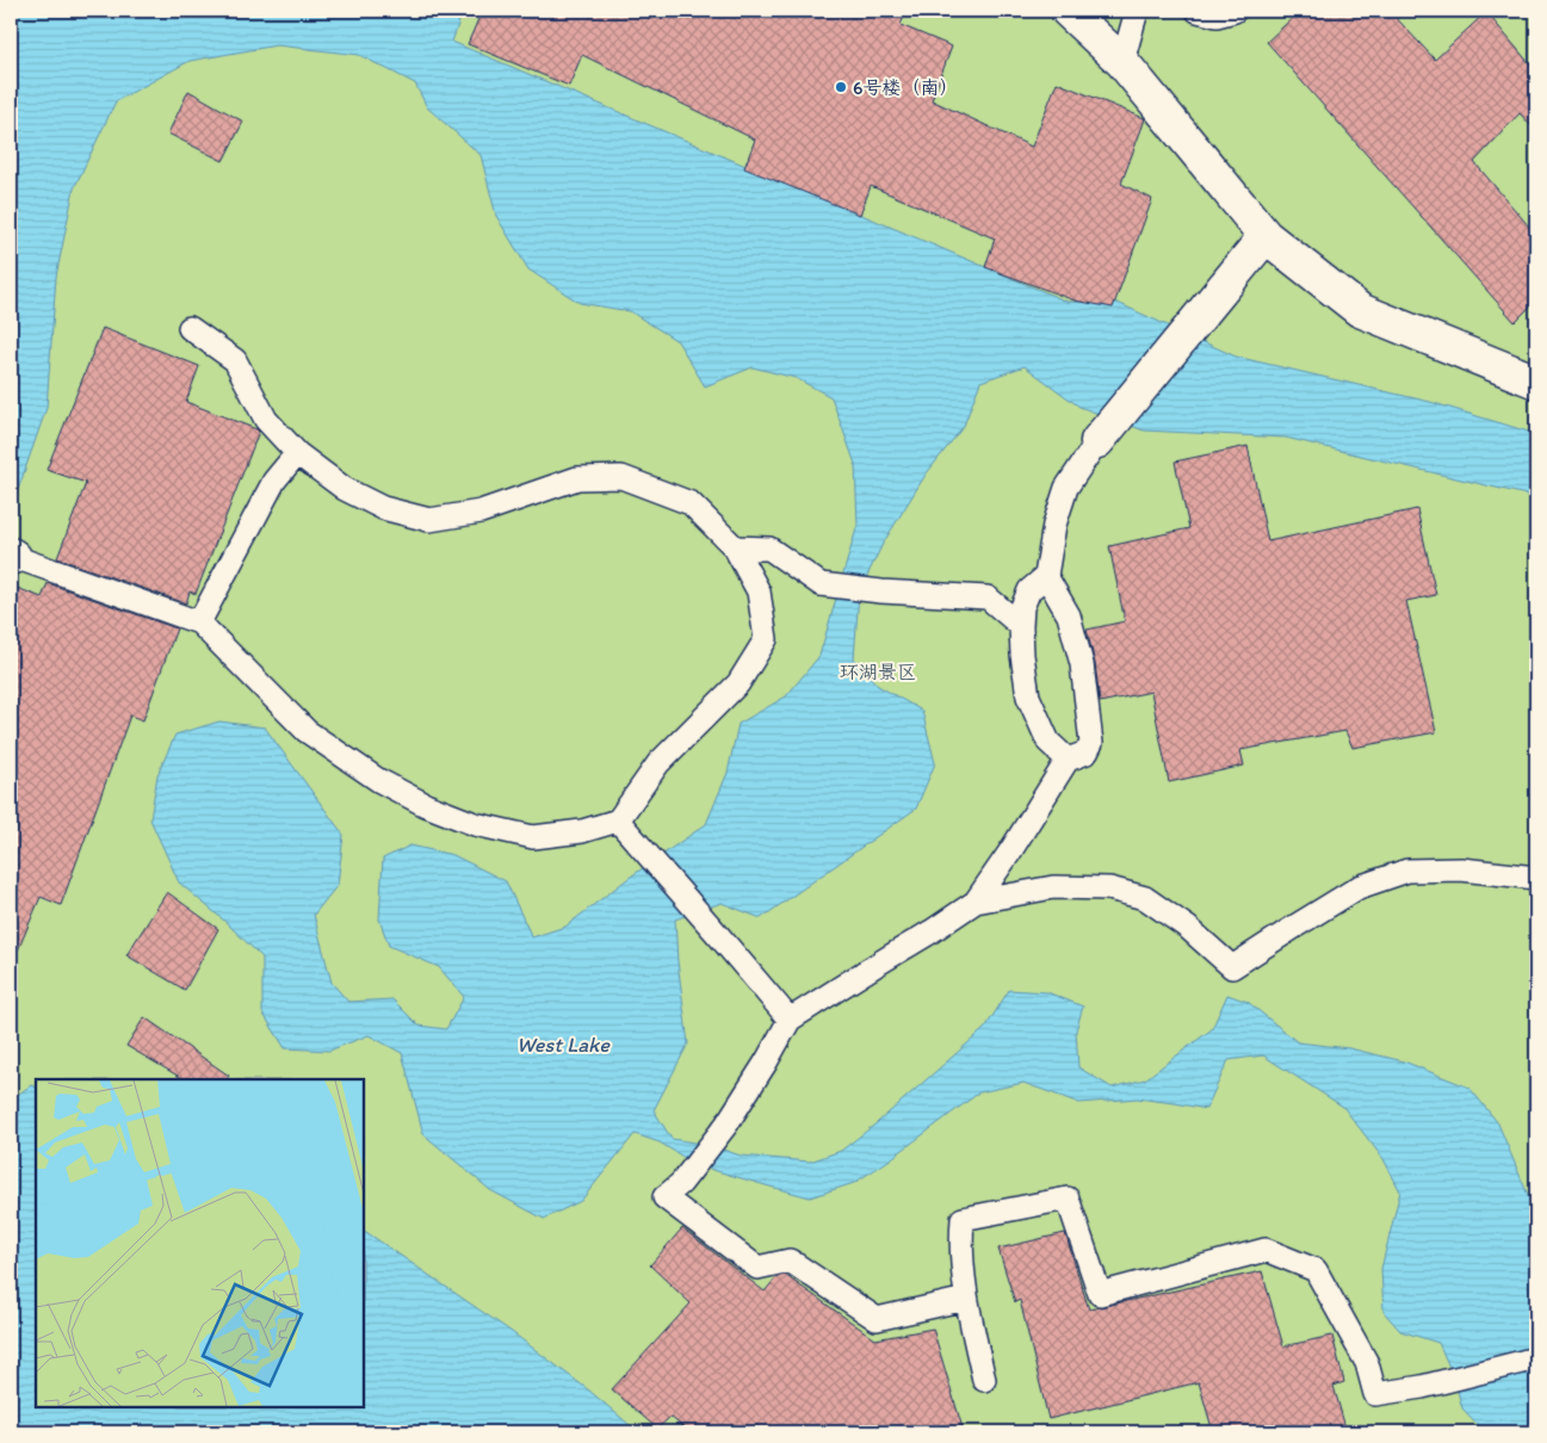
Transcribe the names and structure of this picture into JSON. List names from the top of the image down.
{
  "water": ["West Lake"],
  "parks": ["环湖景区"],
  "places": ["6号楼（南）"]
}
